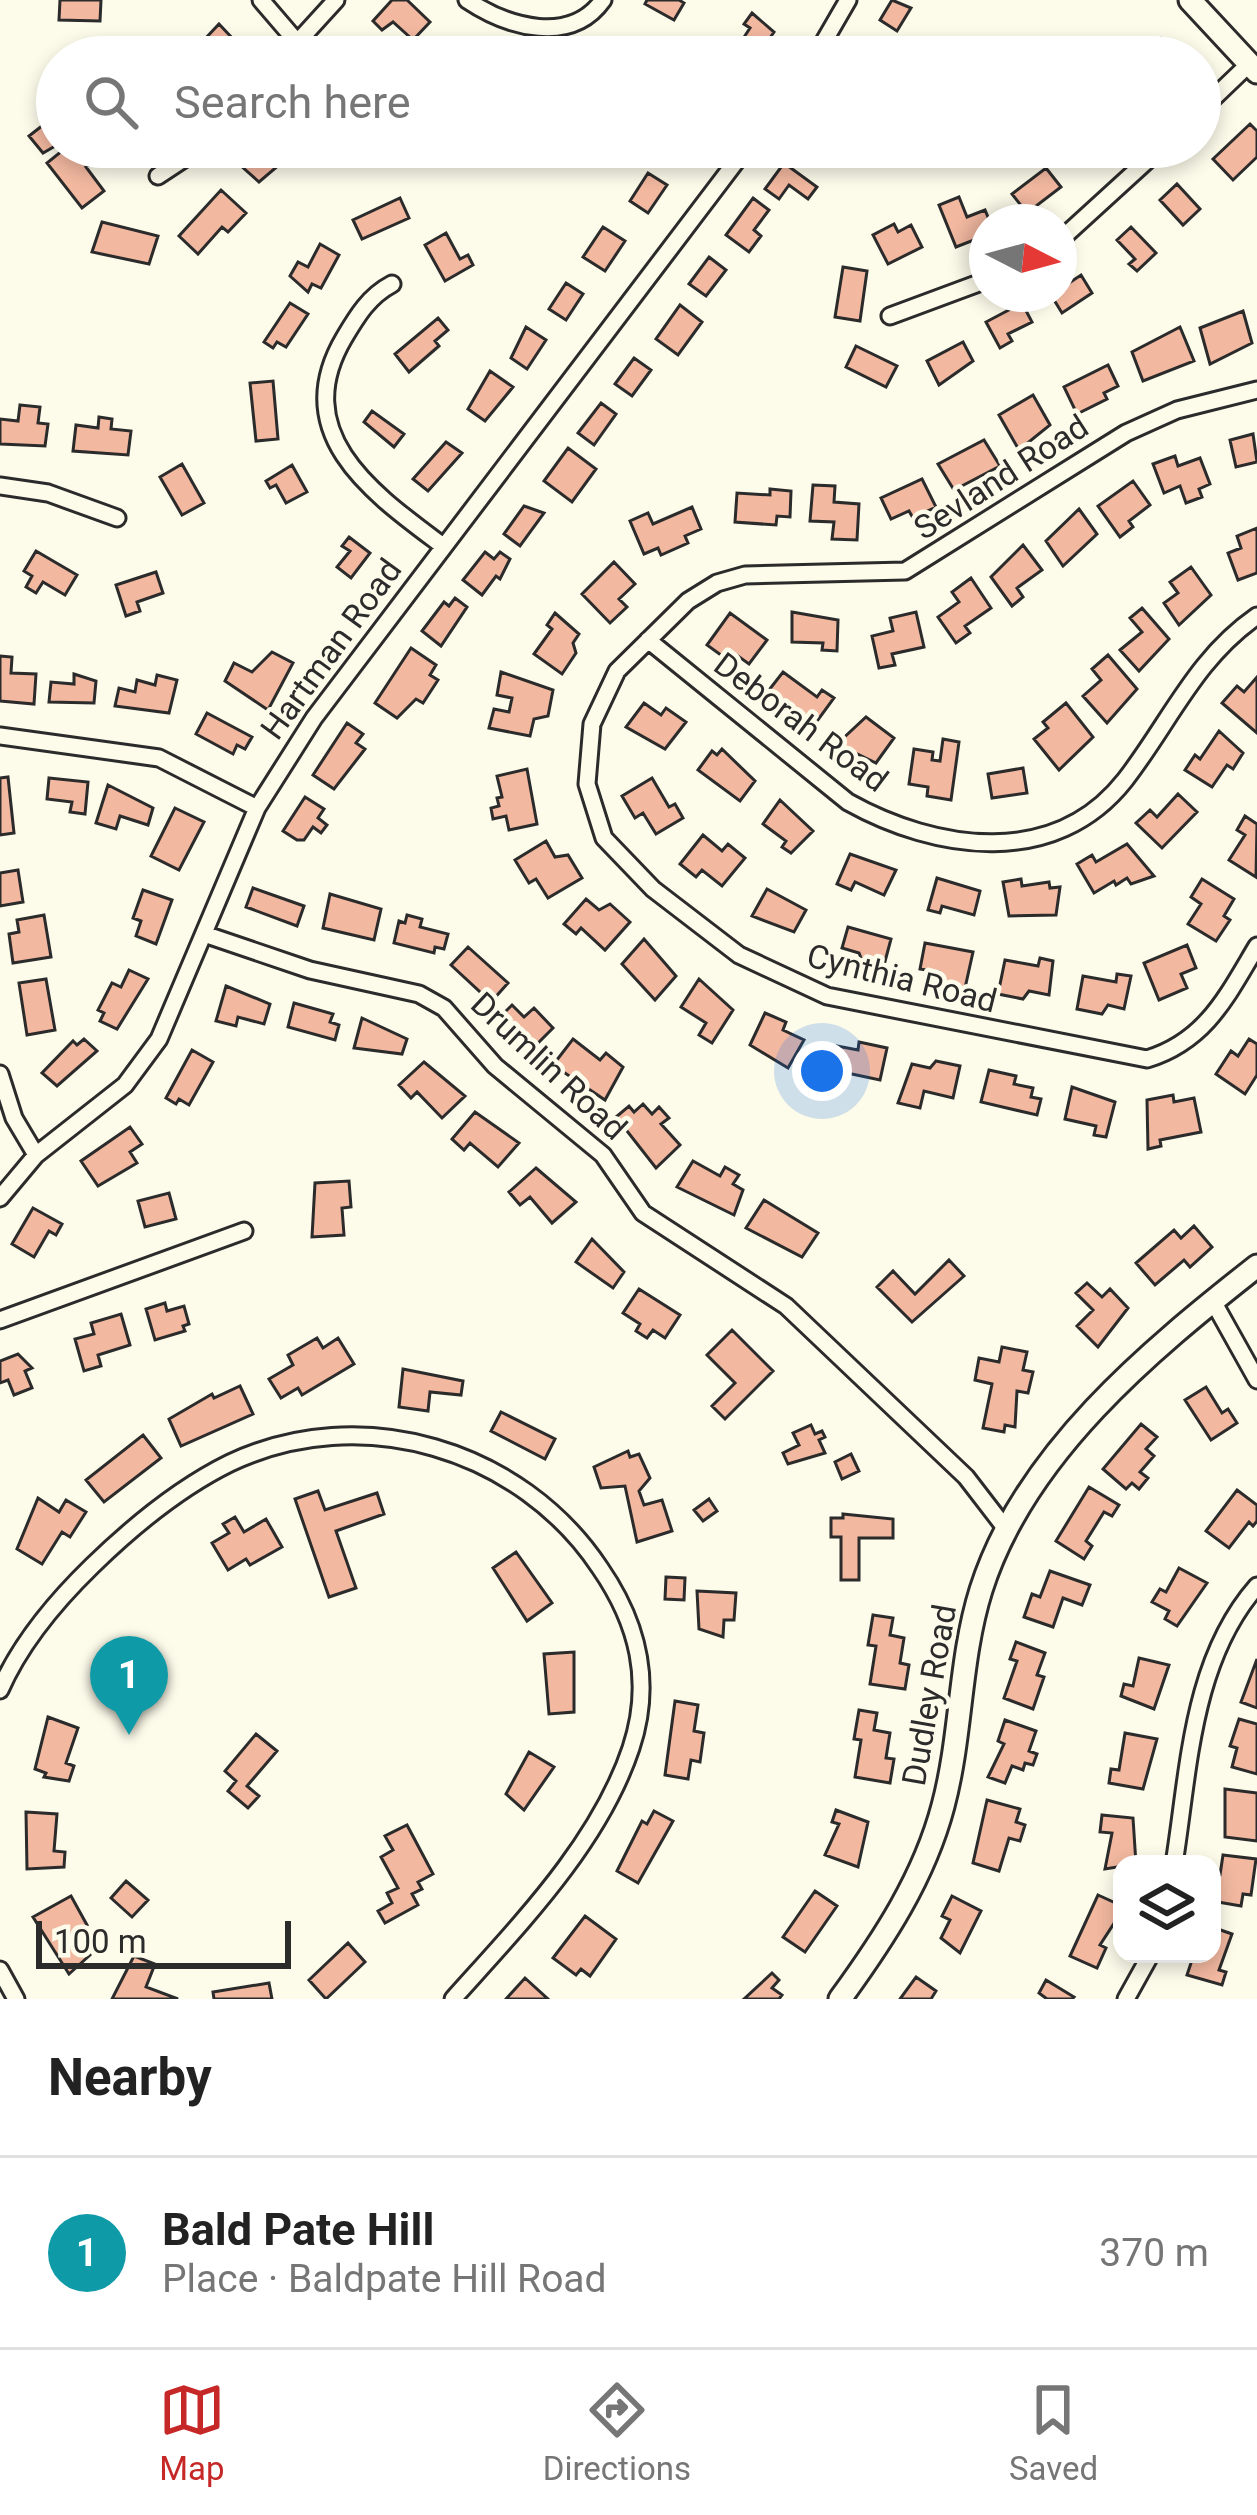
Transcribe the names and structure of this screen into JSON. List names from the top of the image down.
{
  "streets": {
    "street": [
      "Sevland Road",
      "Hartman Road",
      "Deborah Road",
      "Cynthia Road",
      "Drumlin Road",
      "Dudley Road"
    ]
  },
  "crossings": [
    ["Sevland Road", "Deborah Road"],
    ["Sevland Road", "Cynthia Road"],
    ["Hartman Road", "Drumlin Road"],
    ["Deborah Road", "Cynthia Road"],
    ["Drumlin Road", "Dudley Road"]
  ],
  "scale_bar": "100 m",
  "north": "right",
  "page": {
    "search": "Search here",
    "pins": "1",
    "scale": "100 m",
    "heading": "Nearby",
    "list": [
      {
        "mark": "1",
        "name": "Bald Pate Hill",
        "note": "Place · Baldpate Hill Road",
        "value": "370 m"
      }
    ],
    "nav": ["Map", "Directions", "Saved"]
  }
}
